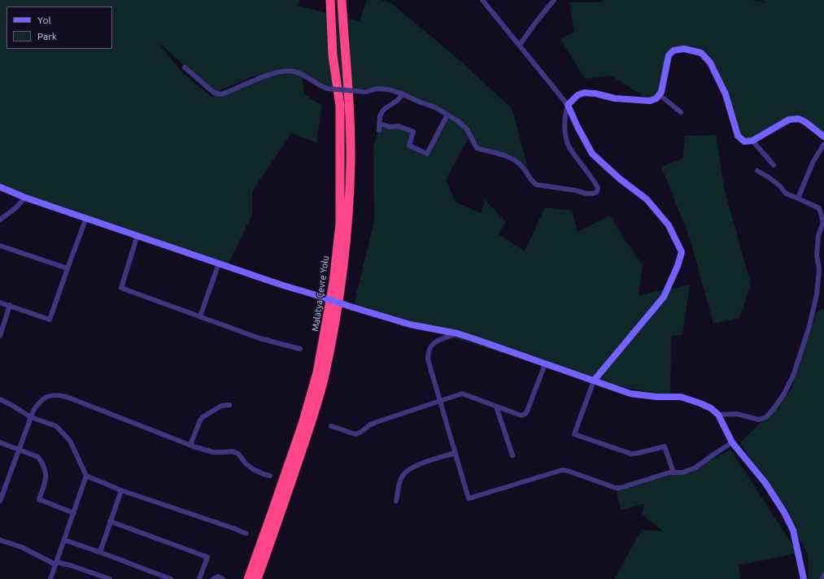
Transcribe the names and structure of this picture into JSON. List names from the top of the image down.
{
  "streets": {
    "highway": ["Malatya Çevre Yolu"]
  },
  "legend": ["Yol", "Park"]
}
